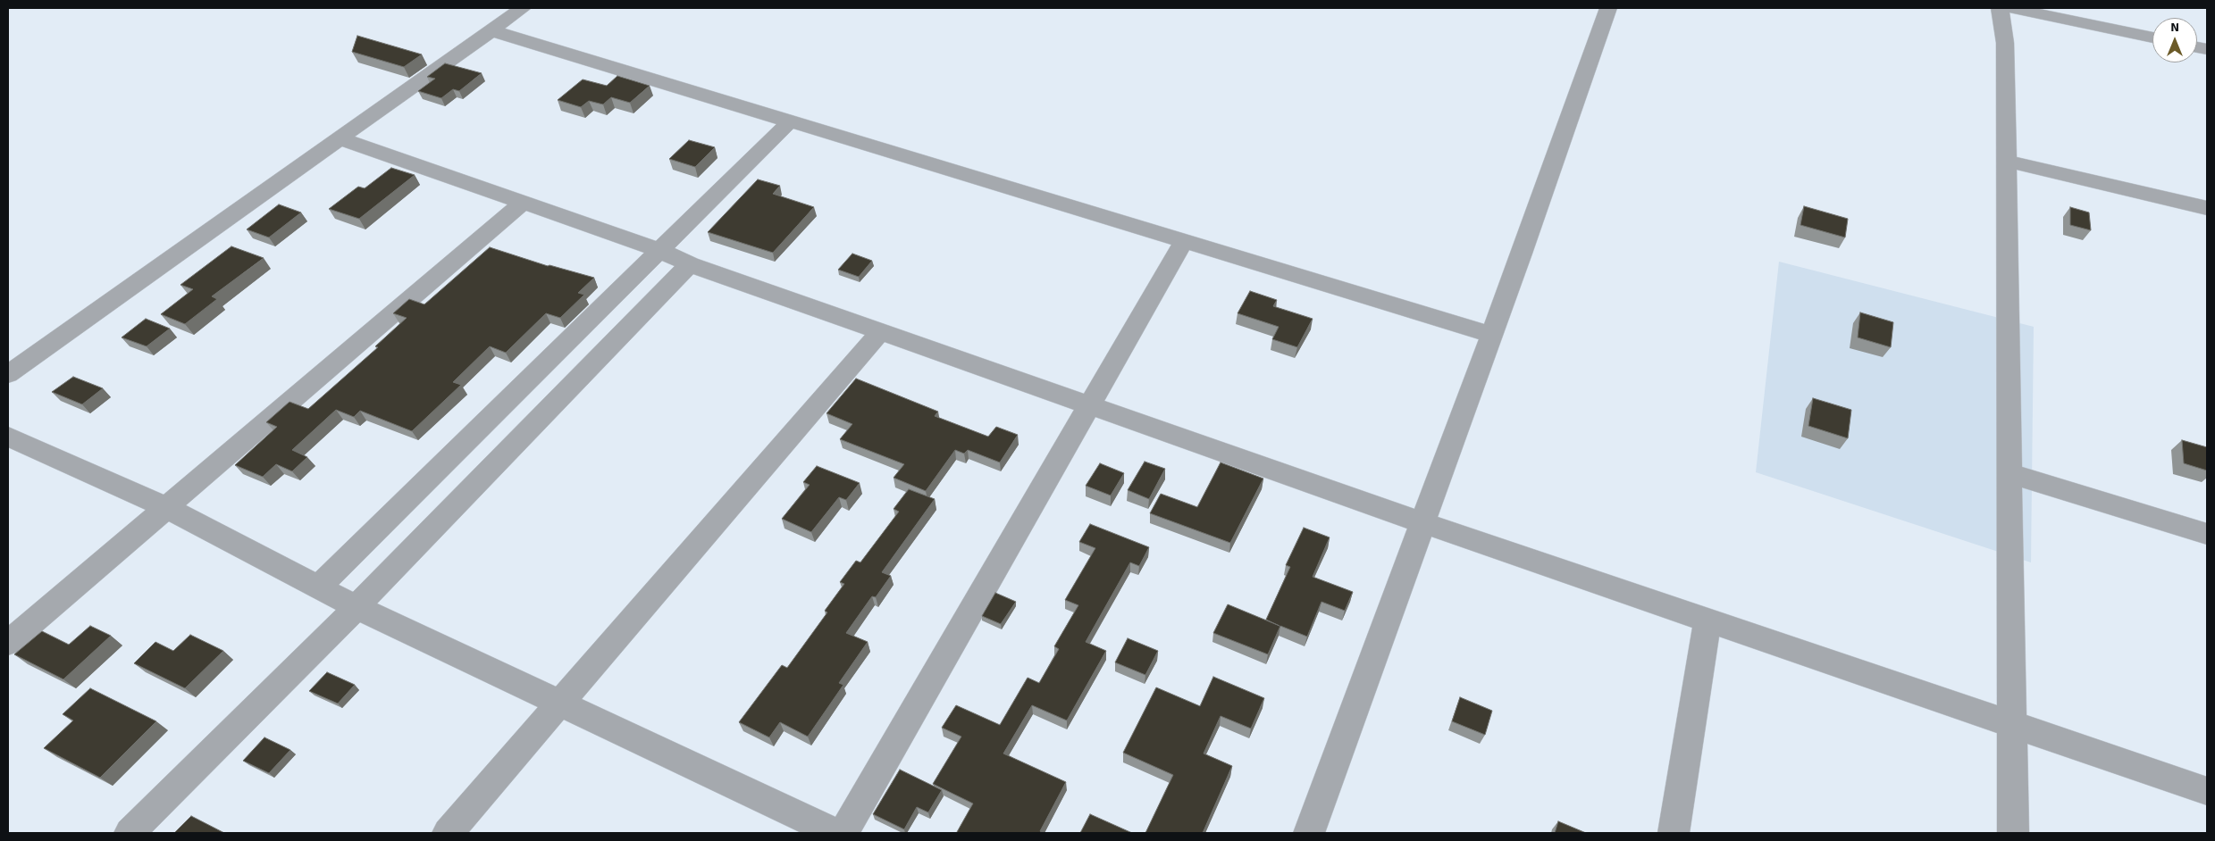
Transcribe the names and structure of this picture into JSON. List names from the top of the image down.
{
  "north": "top"
}
